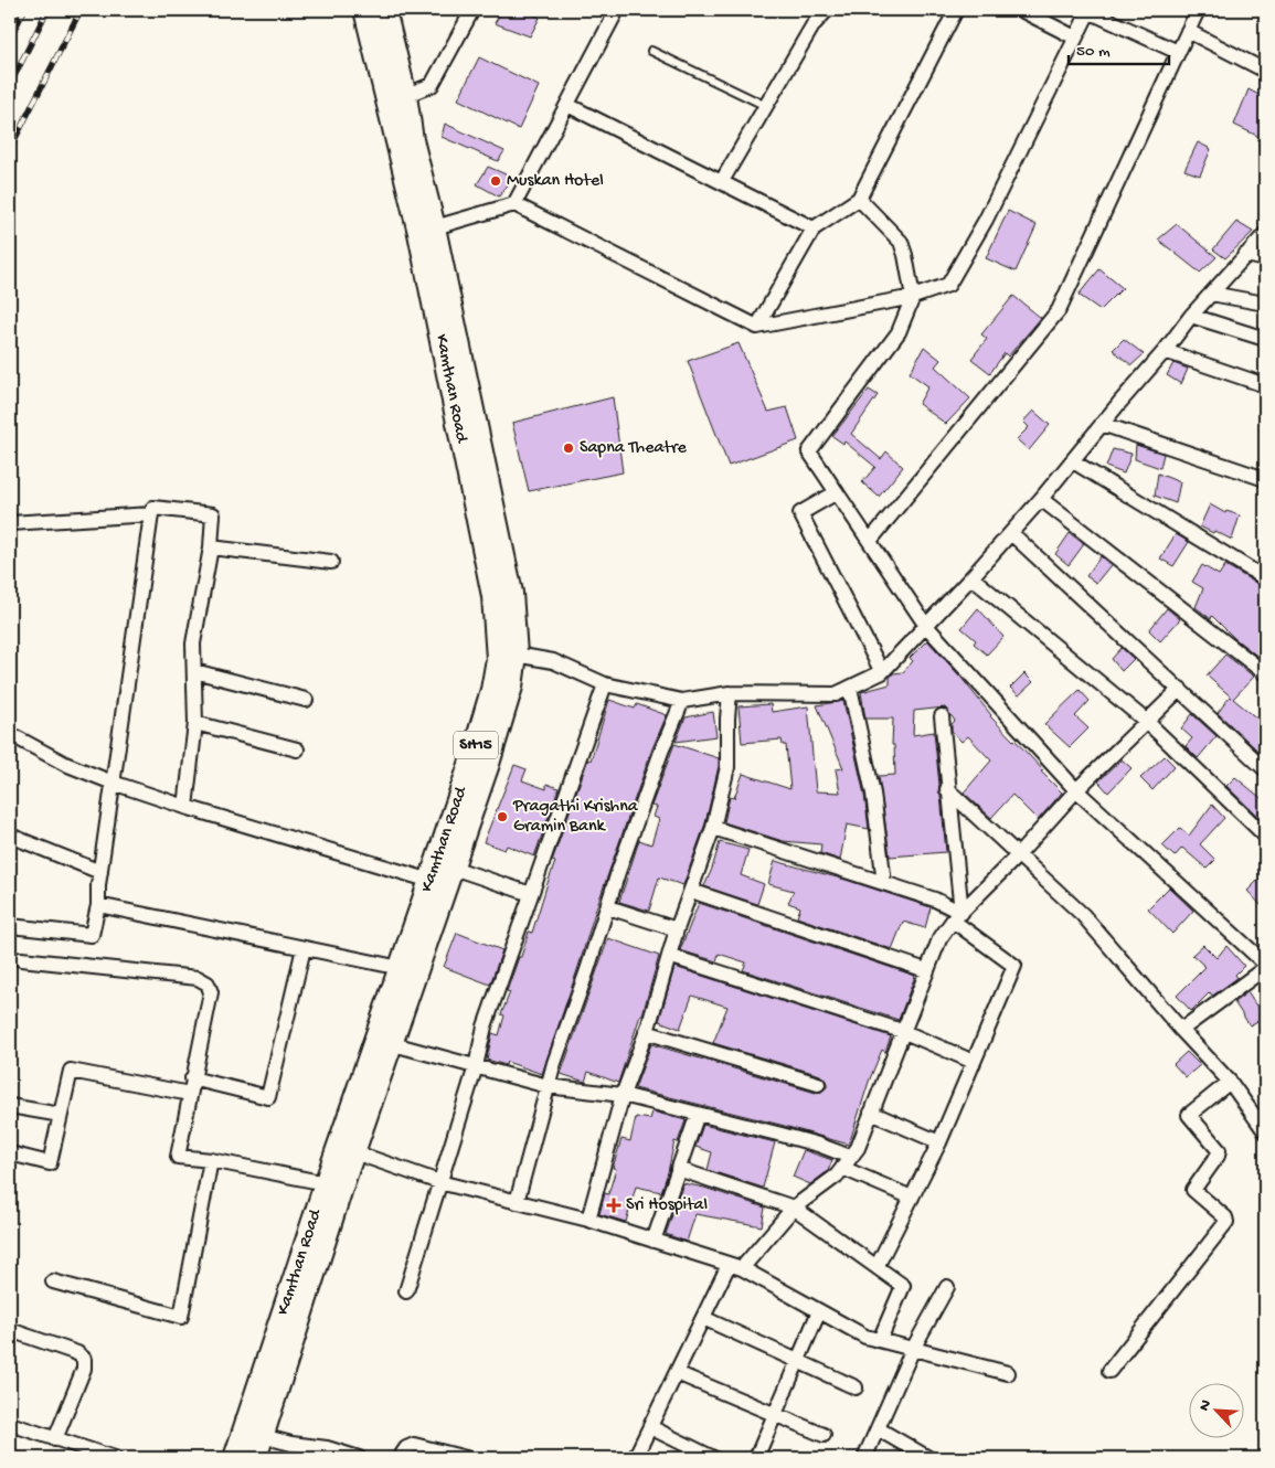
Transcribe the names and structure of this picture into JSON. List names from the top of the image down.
{
  "streets": {
    "main road": ["Kamthan Road", "SH15"]
  },
  "places": {
    "other": ["Muskan Hotel", "Sapna Theatre", "Pragathi Krishna Gramin Bank"],
    "health": ["Sri Hospital"]
  },
  "scale_bar": "50 m",
  "north": "top left"
}
